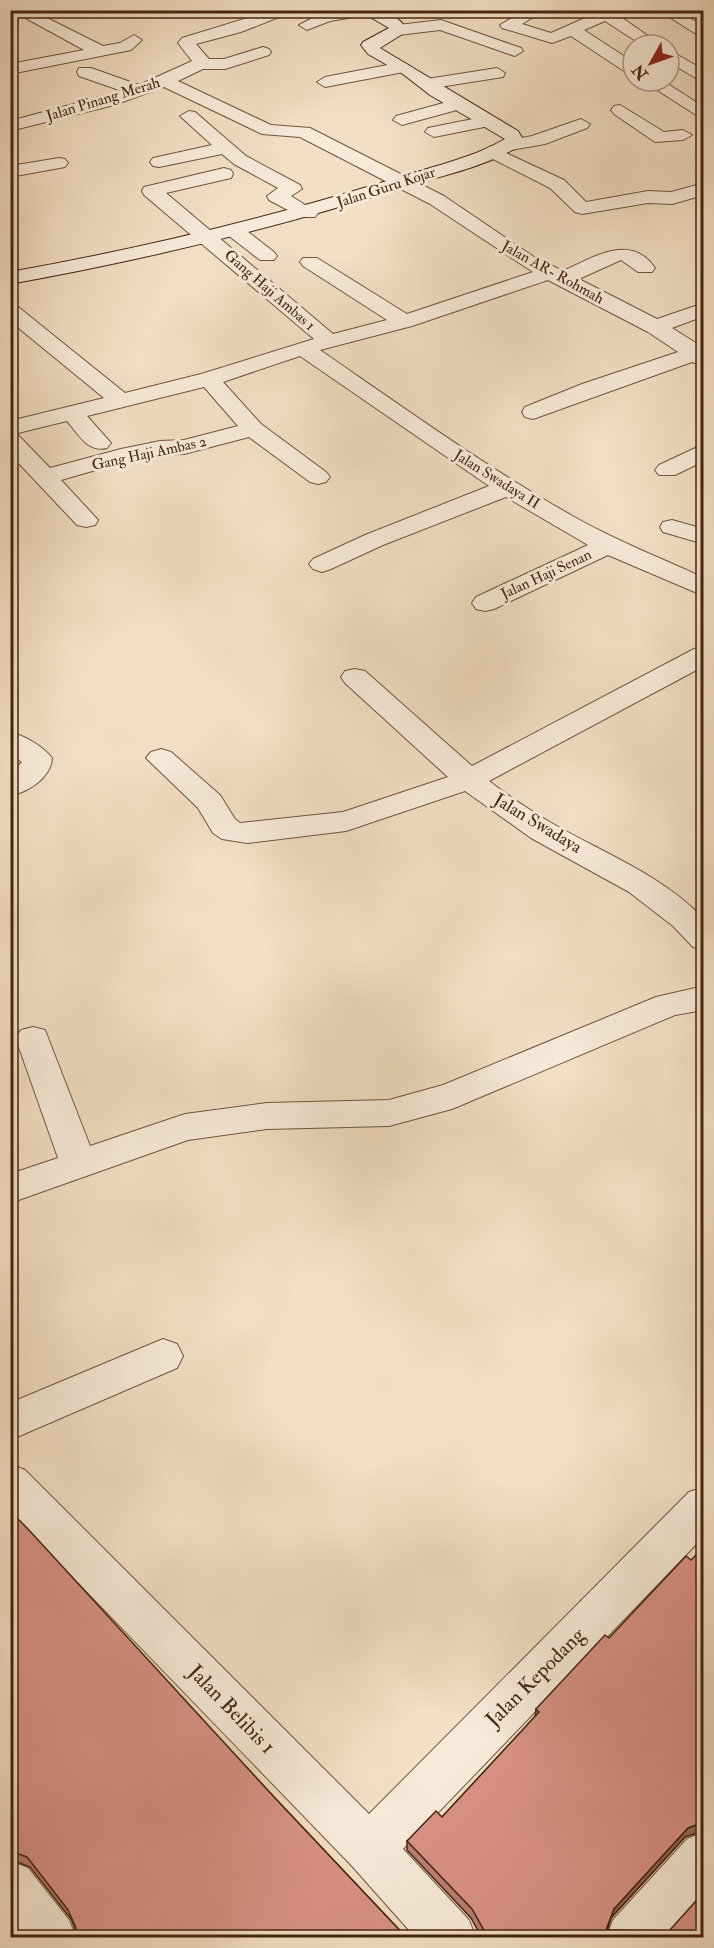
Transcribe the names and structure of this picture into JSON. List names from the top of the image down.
{
  "streets": {
    "street": [
      "Jalan Pinang Merah",
      "Jalan Guru Kojar",
      "Jalan AR- Rohmah",
      "Gang Haji Ambas 1",
      "Gang Haji Ambas 2",
      "Jalan Swadaya II",
      "Jalan Haji Senan",
      "Jalan Swadaya",
      "Jalan Kepodang",
      "Jalan Belibis 1"
    ]
  },
  "crossings": [
    ["Jalan Pinang Merah", "Jalan AR- Rohmah"],
    ["Jalan Guru Kojar", "Jalan AR- Rohmah"],
    ["Jalan Guru Kojar", "Gang Haji Ambas 1"],
    ["Jalan Swadaya II", "Jalan Haji Senan"],
    ["Jalan Kepodang", "Jalan Belibis 1"]
  ],
  "north": "bottom left"
}
